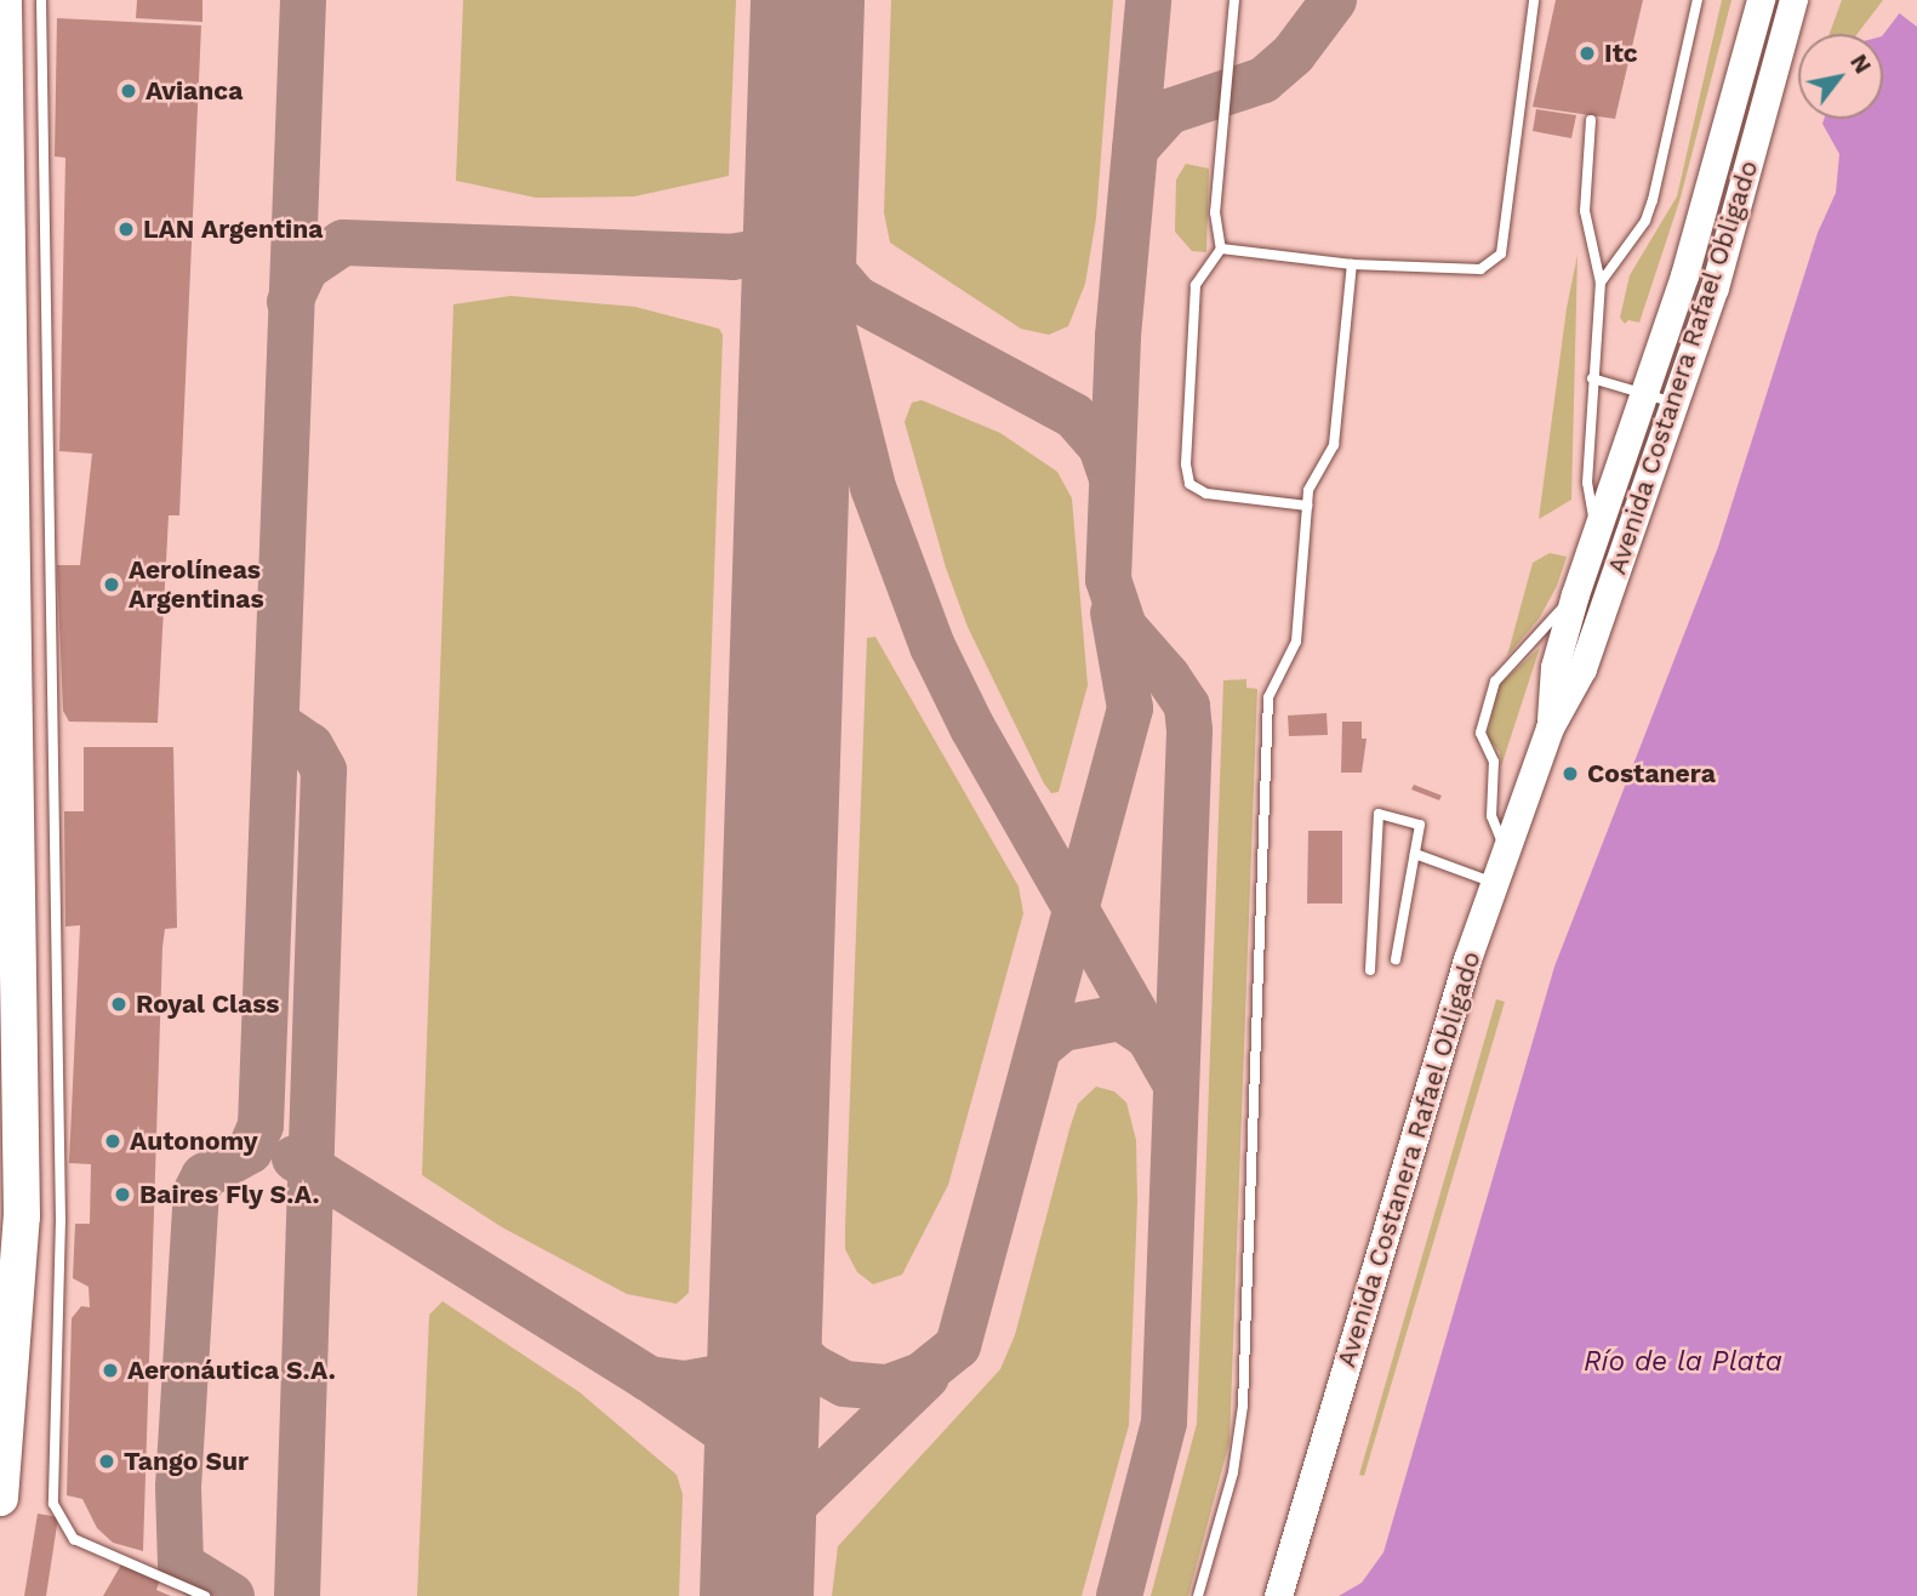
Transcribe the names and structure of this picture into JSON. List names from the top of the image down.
{
  "streets": {
    "main road": ["Avenida Costanera Rafael Obligado"]
  },
  "water": ["Río de la Plata"],
  "places": [
    "Itc",
    "Avianca",
    "LAN Argentina",
    "Aerolíneas Argentinas",
    "Costanera",
    "Royal Class",
    "Autonomy",
    "Baires Fly S.A.",
    "Aeronáutica S.A.",
    "Tango Sur"
  ],
  "north": "top right"
}
